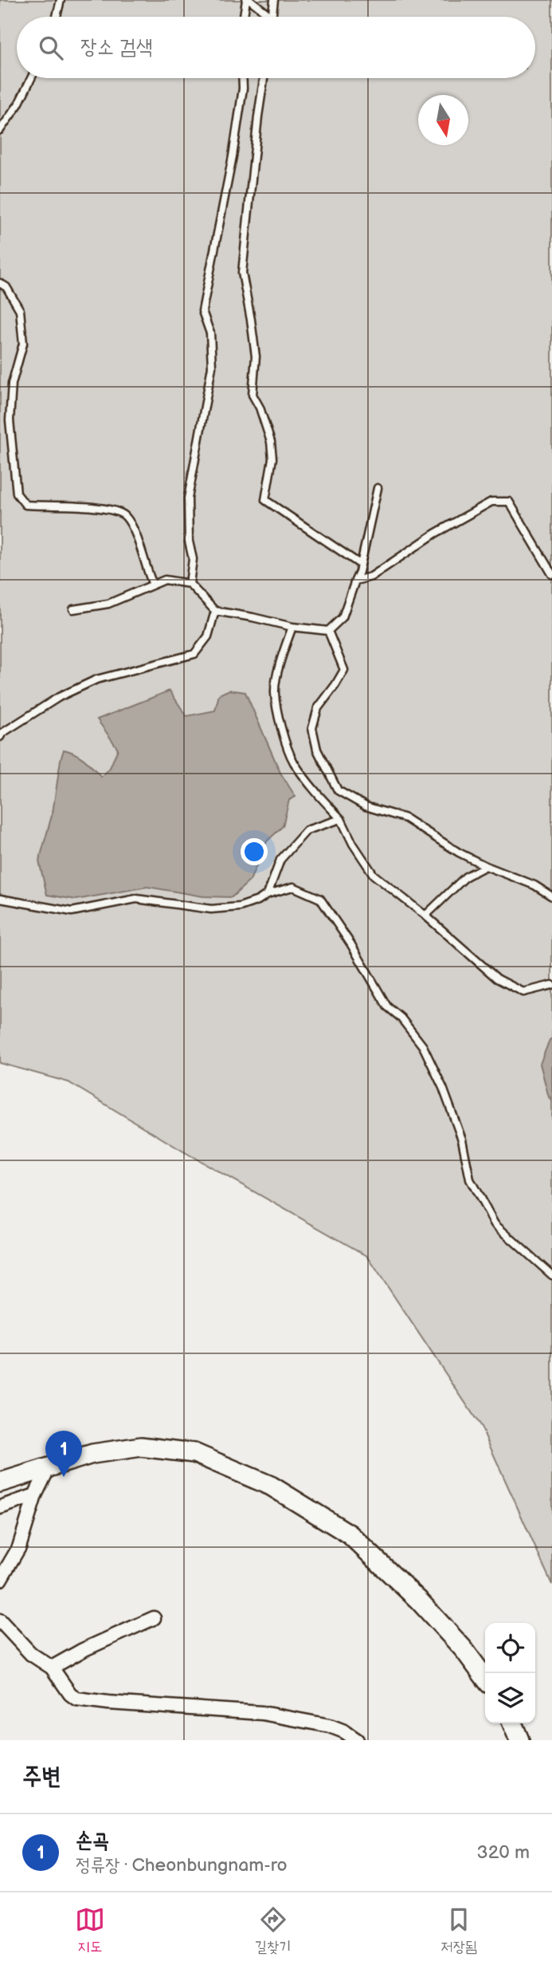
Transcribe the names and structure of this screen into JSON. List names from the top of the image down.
{
  "north": "bottom",
  "page": {
    "search": "장소 검색",
    "pins": "1",
    "heading": "주변",
    "list": [
      {
        "mark": "1",
        "name": "손곡",
        "note": "정류장 · Cheonbungnam-ro",
        "value": "320 m"
      }
    ],
    "nav": ["지도", "길찾기", "저장됨"]
  }
}
